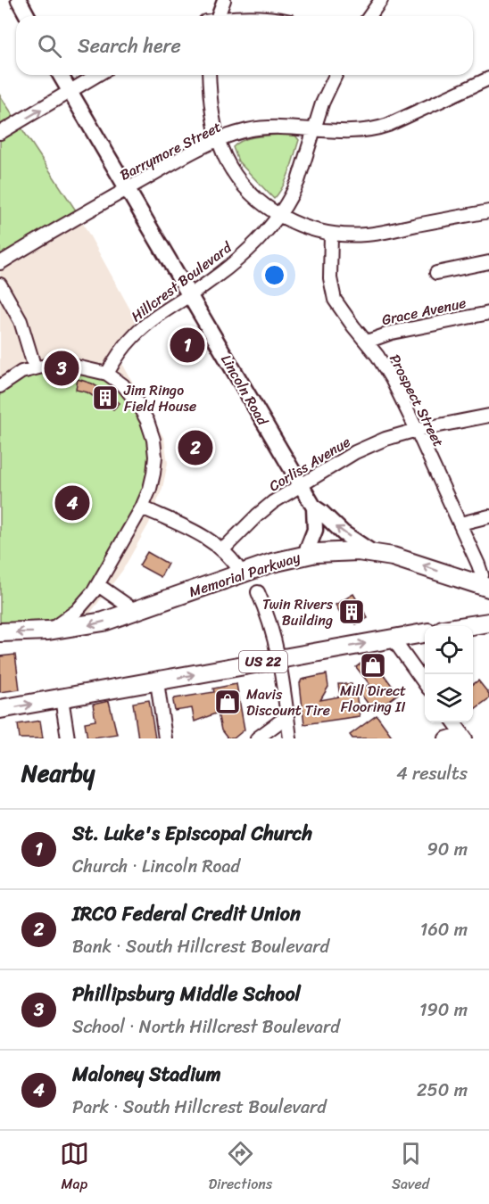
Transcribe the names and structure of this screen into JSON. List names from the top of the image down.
{
  "streets": {
    "highway": ["Memorial Parkway", "US 22"],
    "main road": ["Lincoln Road"],
    "street": [
      "Barrymore Street",
      "Hillcrest Boulevard",
      "Grace Avenue",
      "Prospect Street",
      "Corliss Avenue"
    ]
  },
  "crossings": [
    ["Barrymore Street", "Hillcrest Boulevard"],
    ["Barrymore Street", "Lincoln Road"],
    ["Hillcrest Boulevard", "Lincoln Road"],
    ["Grace Avenue", "Prospect Street"],
    ["Lincoln Road", "Corliss Avenue"],
    ["Lincoln Road", "Memorial Parkway"],
    ["Prospect Street", "Corliss Avenue"],
    ["Prospect Street", "Memorial Parkway"]
  ],
  "places": {
    "building": ["Jim Ringo Field House", "Twin Rivers Building"],
    "shop": ["Mill Direct Flooring II", "Mavis Discount Tire"]
  },
  "page": {
    "search": "Search here",
    "pins": [
      "1",
      "3",
      "2",
      "4"
    ],
    "heading": ["Nearby", "4 results"],
    "list": [
      {
        "mark": "1",
        "name": "St. Luke's Episcopal Church",
        "note": "Church · Lincoln Road",
        "value": "90 m"
      },
      {
        "mark": "2",
        "name": "IRCO Federal Credit Union",
        "note": "Bank · South Hillcrest Boulevard",
        "value": "160 m"
      },
      {
        "mark": "3",
        "name": "Phillipsburg Middle School",
        "note": "School · North Hillcrest Boulevard",
        "value": "190 m"
      },
      {
        "mark": "4",
        "name": "Maloney Stadium",
        "note": "Park · South Hillcrest Boulevard",
        "value": "250 m"
      }
    ],
    "nav": ["Map", "Directions", "Saved"]
  }
}
